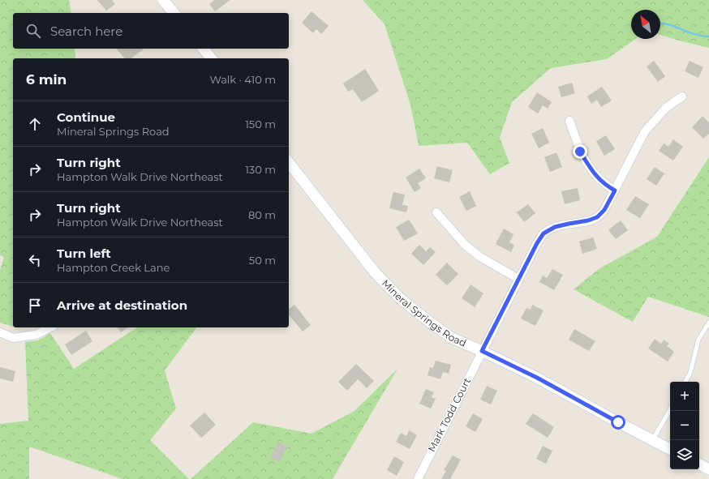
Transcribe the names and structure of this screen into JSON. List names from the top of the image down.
{
  "streets": {
    "street": ["Mineral Springs Road", "Mark Todd Court"]
  },
  "crossings": [
    ["Mineral Springs Road", "Mark Todd Court"]
  ],
  "north": "top left",
  "page": {
    "search": "Search here",
    "heading": ["6 min", "Walk · 410 m"],
    "list": [
      ["Continue", "Mineral Springs Road", "150 m"],
      ["Turn right", "Hampton Walk Drive Northeast", "130 m"],
      ["Turn right", "Hampton Walk Drive Northeast", "80 m"],
      ["Turn left", "Hampton Creek Lane", "50 m"],
      "Arrive at destination"
    ],
    "map_buttons": ["+", "−"]
  }
}
